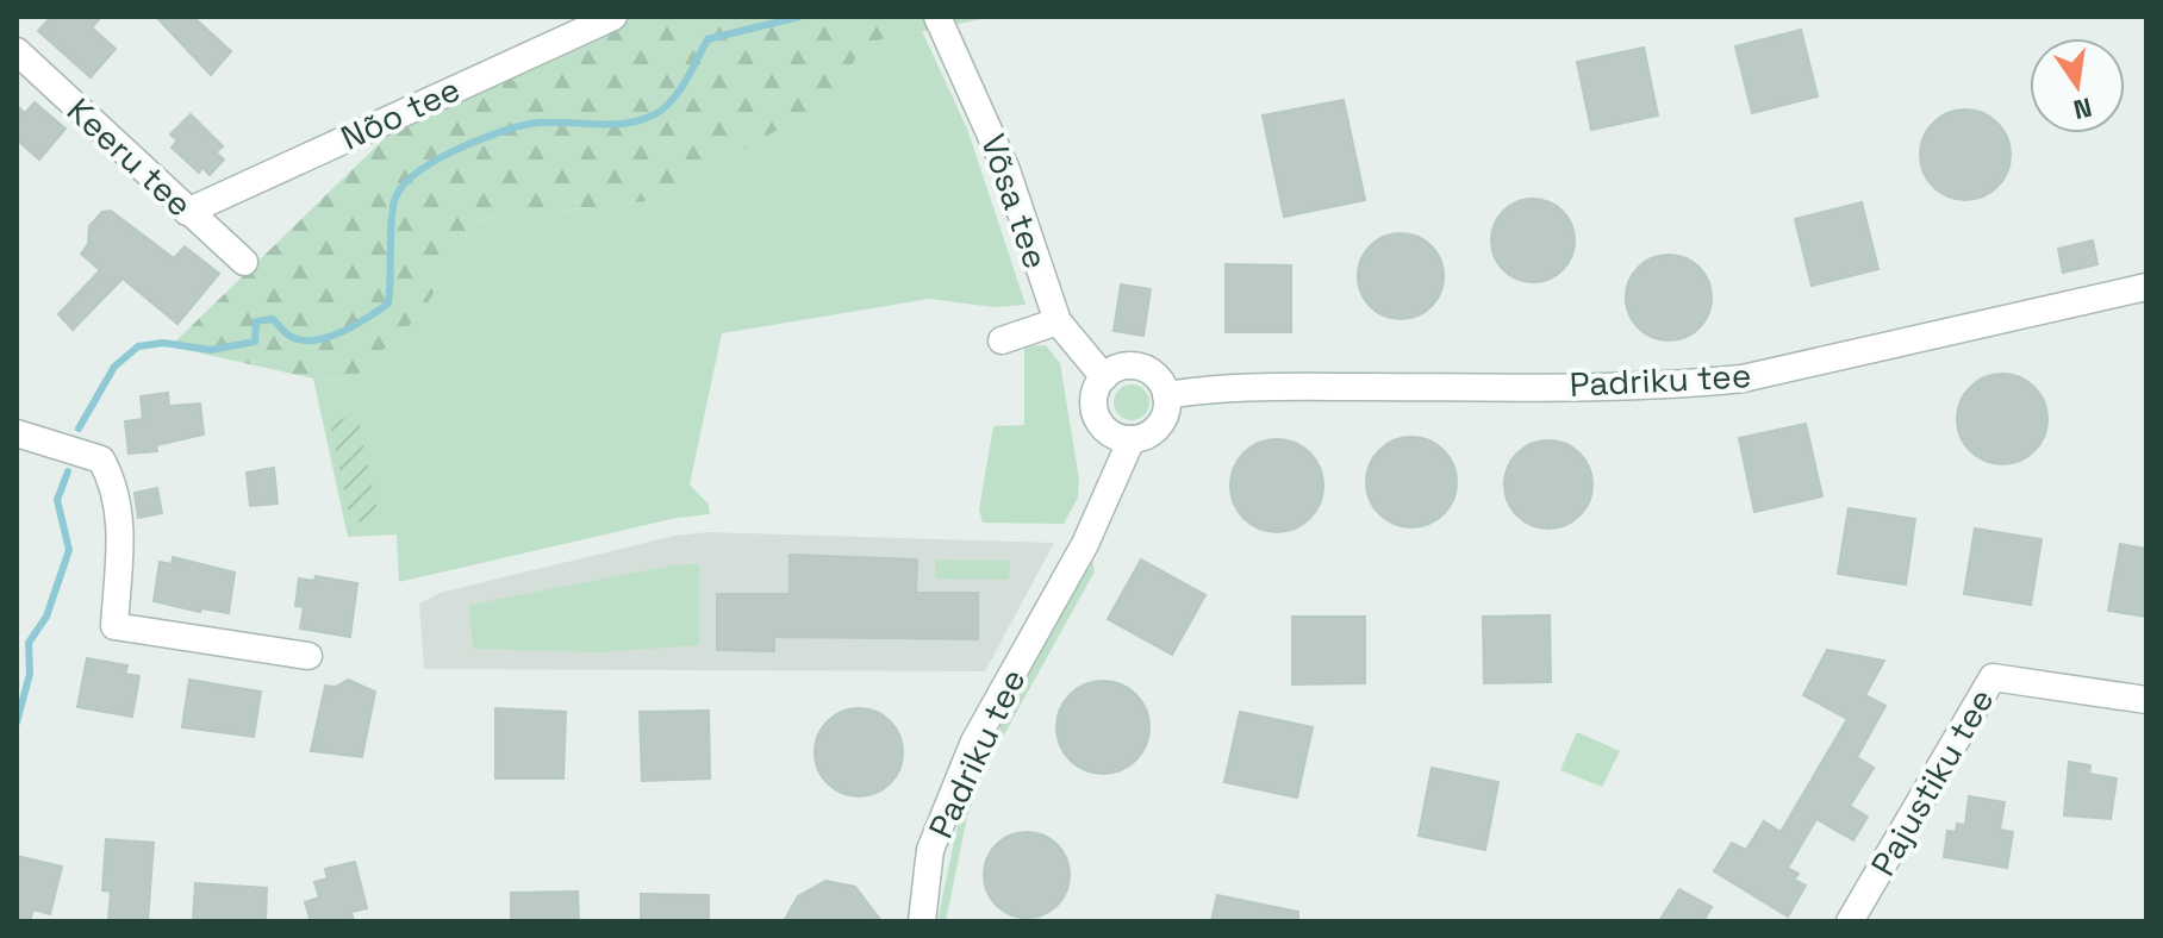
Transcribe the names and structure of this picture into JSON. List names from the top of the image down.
{
  "streets": {
    "street": [
      "Nõo tee",
      "Keeru tee",
      "Võsa tee",
      "Padriku tee",
      "Pajustiku tee"
    ]
  },
  "crossings": [
    ["Nõo tee", "Keeru tee"],
    ["Võsa tee", "Padriku tee"]
  ],
  "north": "bottom"
}
